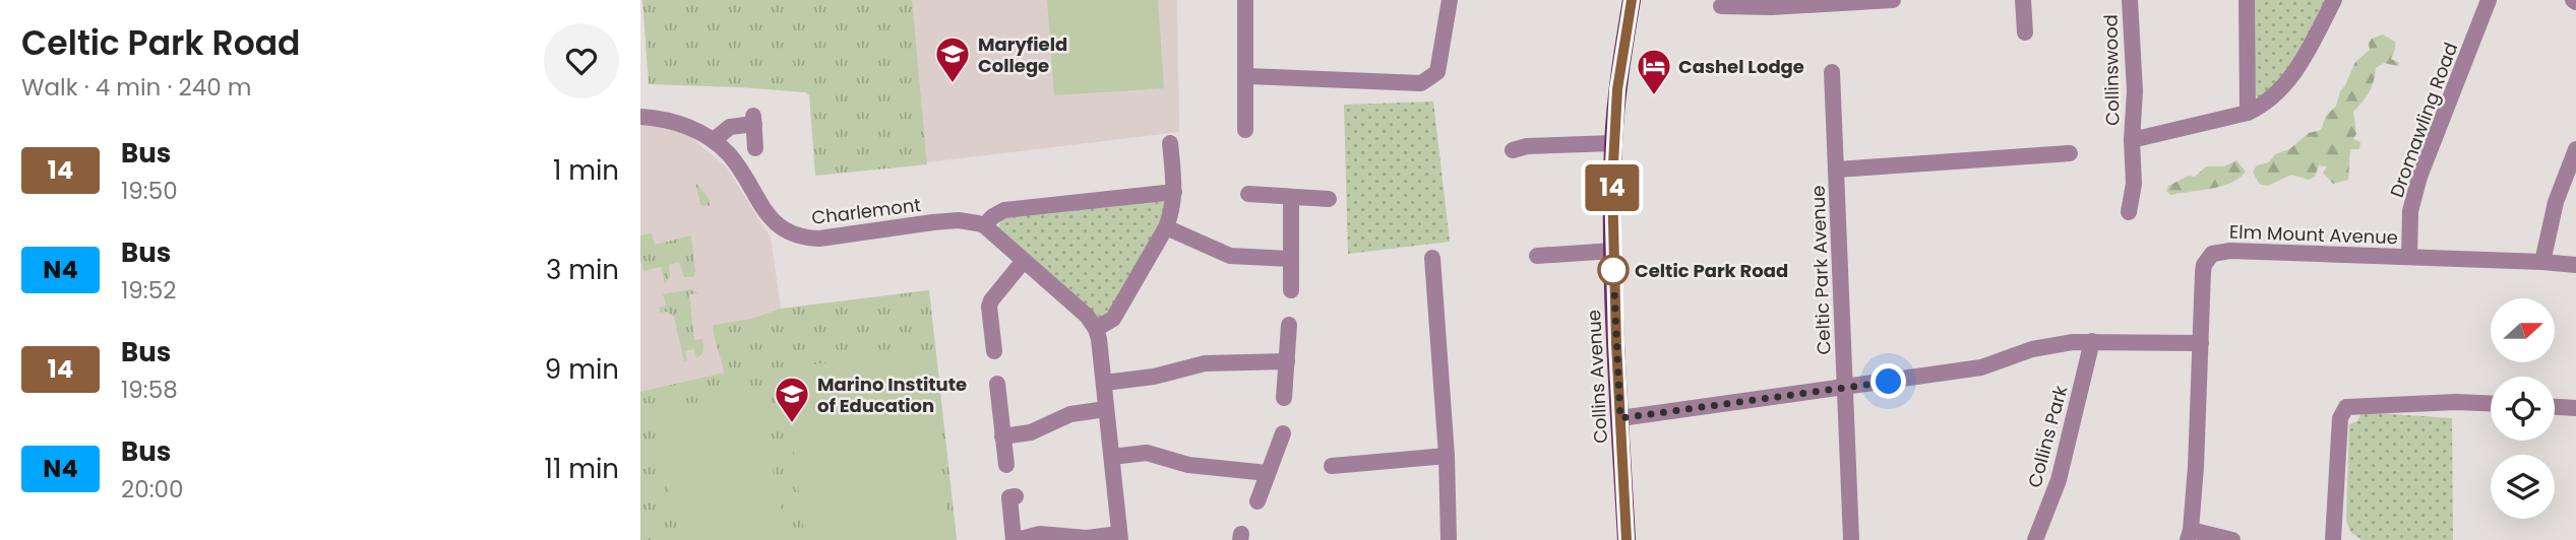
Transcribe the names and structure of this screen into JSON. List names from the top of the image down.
{
  "streets": {
    "main road": ["Collins Avenue"],
    "street": [
      "Collinswood",
      "Dromawling Road",
      "Charlemont",
      "Elm Mount Avenue",
      "Celtic Park Avenue",
      "Collins Park"
    ]
  },
  "crossings": [
    ["Dromawling Road", "Elm Mount Avenue"]
  ],
  "places": {
    "school or university": ["Maryfield College", "Marino Institute of Education"],
    "hotel": ["Cashel Lodge"],
    "other": ["Celtic Park Road"]
  },
  "lines": ["bus line 14"],
  "north": "right",
  "page": {
    "heading": ["Celtic Park Road", "Walk · 4 min · 240 m"],
    "on_map": "14",
    "list": [
      {
        "mark": "14",
        "name": "Bus",
        "note": "19:50",
        "value": "1 min"
      },
      {
        "mark": "N4",
        "name": "Bus",
        "note": "19:52",
        "value": "3 min"
      },
      {
        "mark": "14",
        "name": "Bus",
        "note": "19:58",
        "value": "9 min"
      },
      {
        "mark": "N4",
        "name": "Bus",
        "note": "20:00",
        "value": "11 min"
      }
    ]
  }
}
